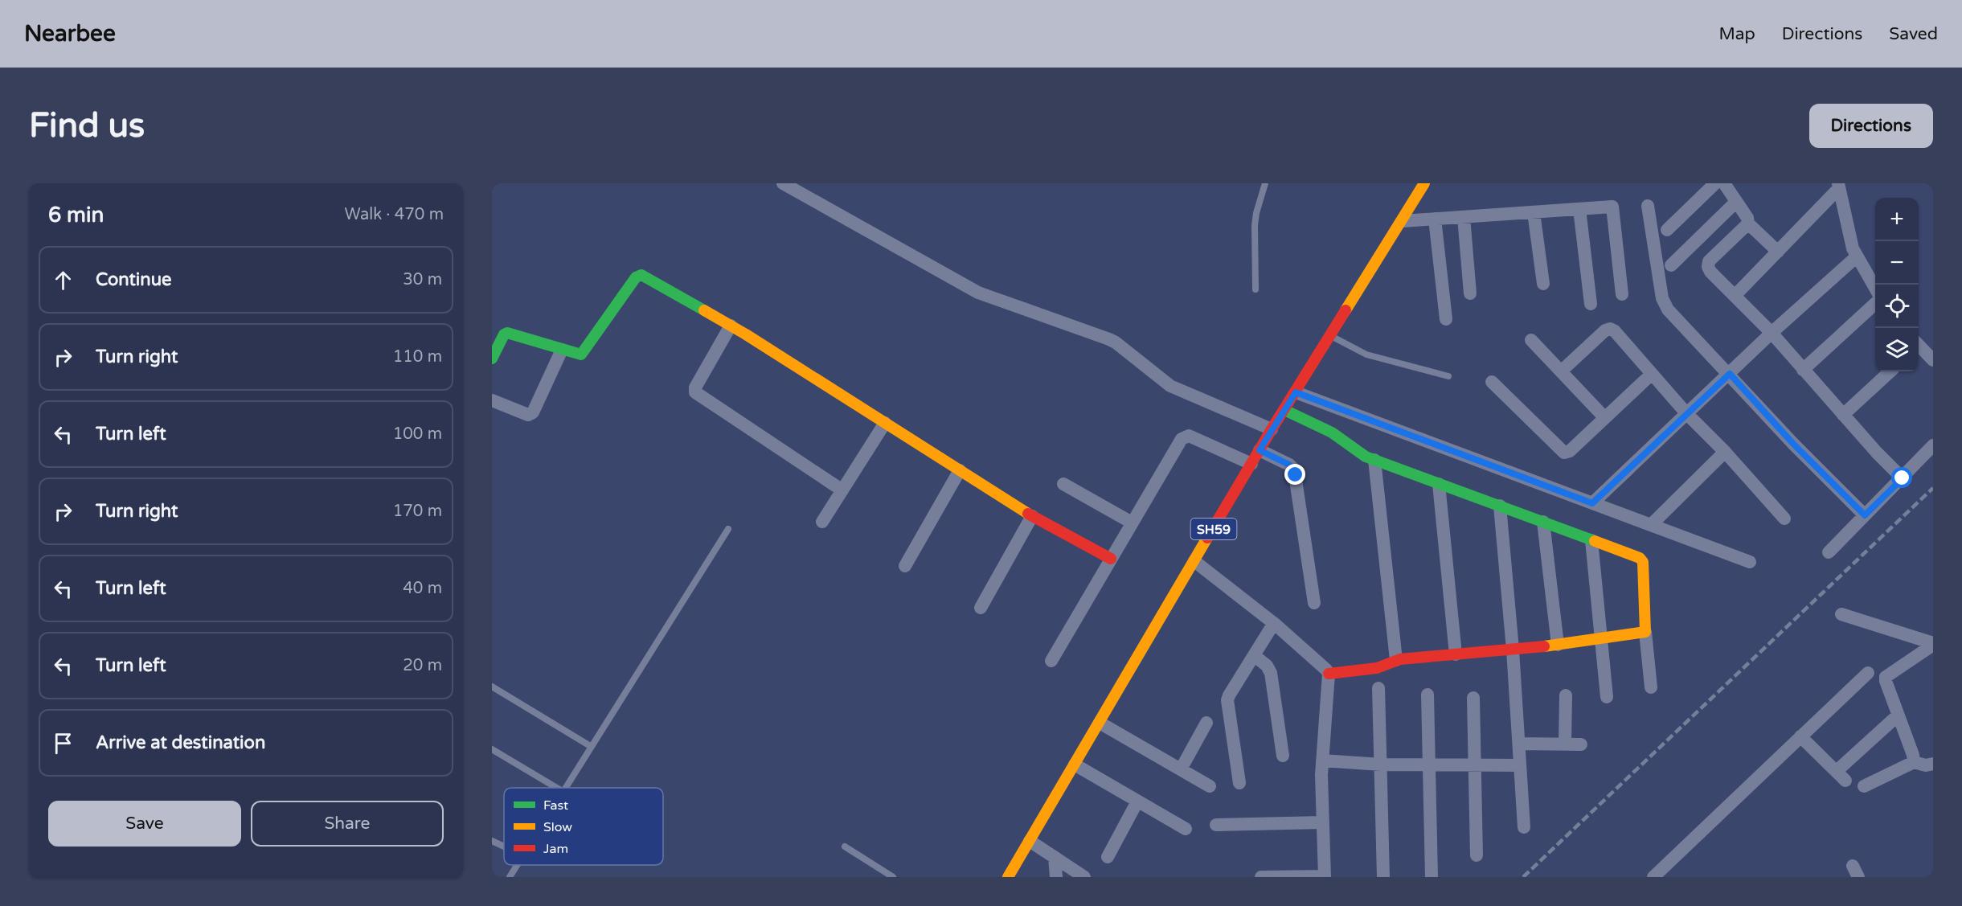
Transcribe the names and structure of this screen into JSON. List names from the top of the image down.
{
  "streets": {
    "street": ["SH59"]
  },
  "legend": ["Fast", "Slow", "Jam"],
  "page": {
    "header": "Nearbee",
    "nav": ["Map", "Directions", "Saved"],
    "buttons": [
      "Directions",
      ["Save", "Share"]
    ],
    "title": "Find us",
    "heading": ["6 min", "Walk · 470 m"],
    "map_buttons": ["+", "−"],
    "list": [
      ["Continue", "30 m"],
      ["Turn right", "110 m"],
      ["Turn left", "100 m"],
      ["Turn right", "170 m"],
      ["Turn left", "40 m"],
      ["Turn left", "20 m"],
      "Arrive at destination"
    ]
  }
}
